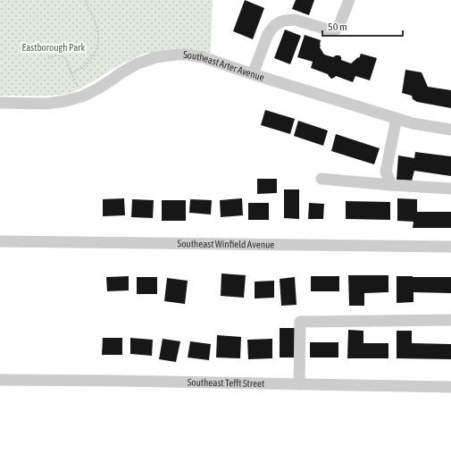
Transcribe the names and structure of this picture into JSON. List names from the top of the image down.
{
  "streets": {
    "street": ["Southeast Arter Avenue", "Southeast Winfield Avenue", "Southeast Tefft Street"]
  },
  "parks": ["Eastborough Park"],
  "scale_bar": "50 m"
}
